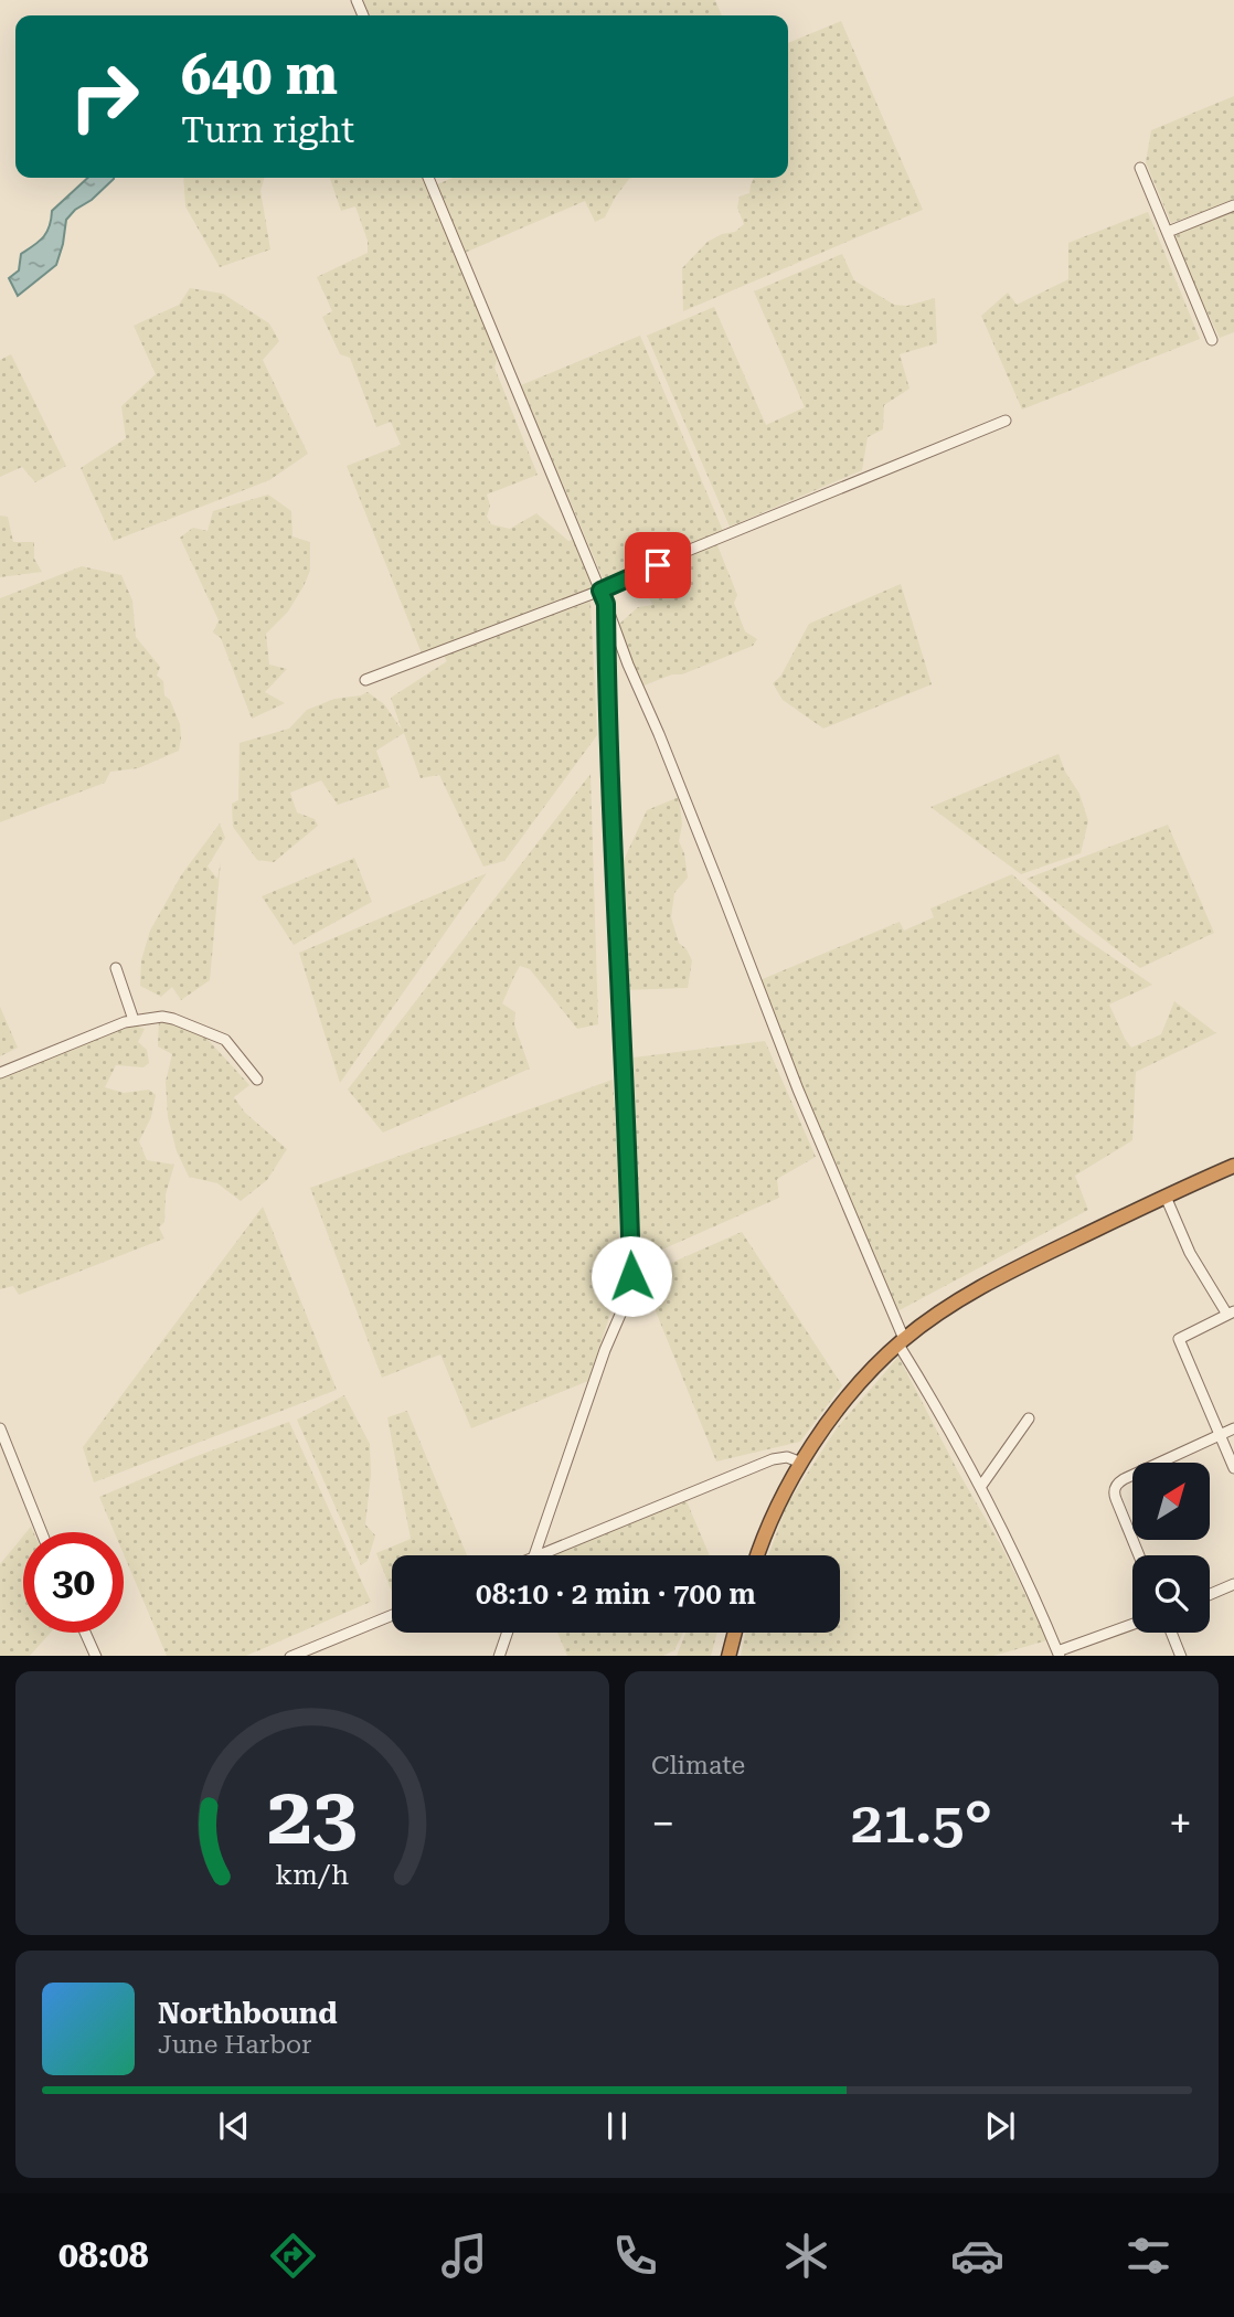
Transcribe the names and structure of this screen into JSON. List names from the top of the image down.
{
  "north": "top right",
  "page": {
    "turn": ["640 m", "Turn right"],
    "limit": "30",
    "trip": "08:10 · 2 min · 700 m",
    "tile": "Climate",
    "heat": ["−", "21.5°", "+"],
    "song": ["Northbound", "June Harbor"],
    "tabs": "08:08",
    "gauge": ["23", "km/h"]
  }
}
